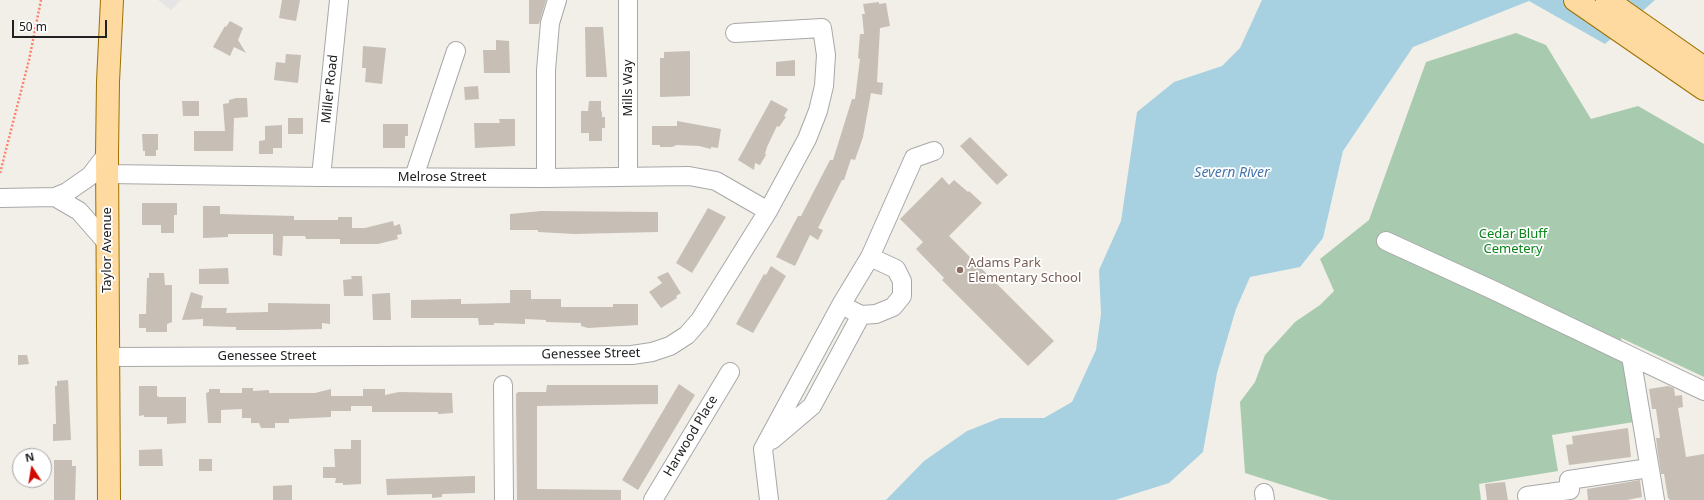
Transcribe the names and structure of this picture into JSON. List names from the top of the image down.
{
  "streets": {
    "main road": ["Taylor Avenue"],
    "street": [
      "Mills Way",
      "Miller Road",
      "Melrose Street",
      "Genessee Street",
      "Harwood Place"
    ]
  },
  "crossings": [
    ["Mills Way", "Melrose Street"],
    ["Miller Road", "Melrose Street"],
    ["Melrose Street", "Taylor Avenue"],
    ["Melrose Street", "Genessee Street"],
    ["Taylor Avenue", "Genessee Street"]
  ],
  "water": ["Severn River"],
  "parks": ["Cedar Bluff Cemetery"],
  "places": ["Adams Park Elementary School"],
  "scale_bar": "50 m",
  "north": "top"
}
